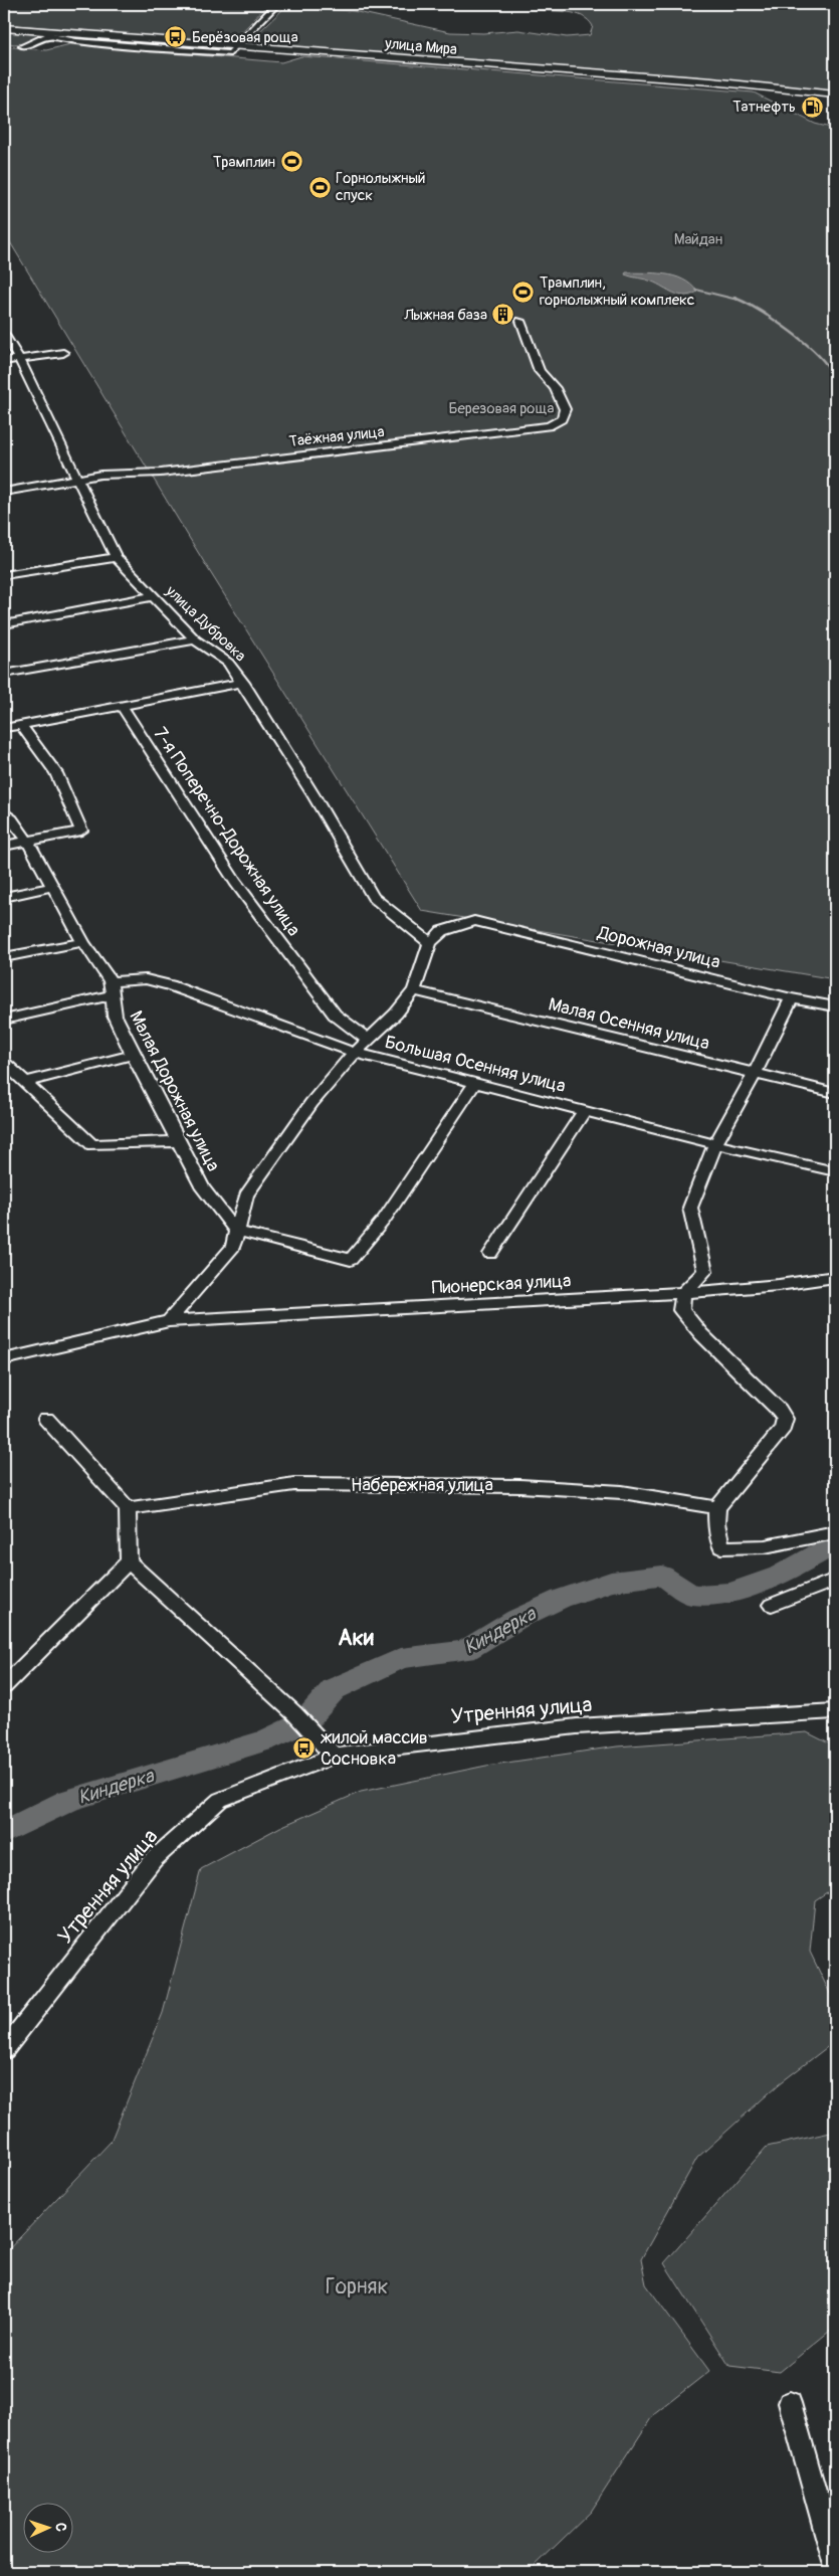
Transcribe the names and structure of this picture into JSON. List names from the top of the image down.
{
  "streets": {
    "main road": ["улица Мира"],
    "street": [
      "Таёжная улица",
      "улица Дубровка",
      "7-я Поперечно-Дорожная улица",
      "Дорожная улица",
      "Малая Осенняя улица",
      "Большая Осенняя улица",
      "Малая Дорожная улица",
      "Пионерская улица",
      "Набережная улица",
      "Утренняя улица"
    ]
  },
  "crossings": [
    ["Таёжная улица", "улица Дубровка"],
    ["улица Дубровка", "Дорожная улица"],
    ["Большая Осенняя улица", "Малая Дорожная улица"]
  ],
  "districts": ["Аки"],
  "water": ["Киндерка"],
  "parks": ["Майдан", "Березовая роща", "Горняк"],
  "places": {
    "bus stop": ["Берёзовая роща", "жилой массив Сосновка"],
    "fuel station": ["Татнефть"],
    "sports": ["Трамплин", "Горнолыжный спуск", "Трамплин, горнолыжный комплекс"],
    "building": ["Лыжная база"]
  },
  "north": "right"
}
